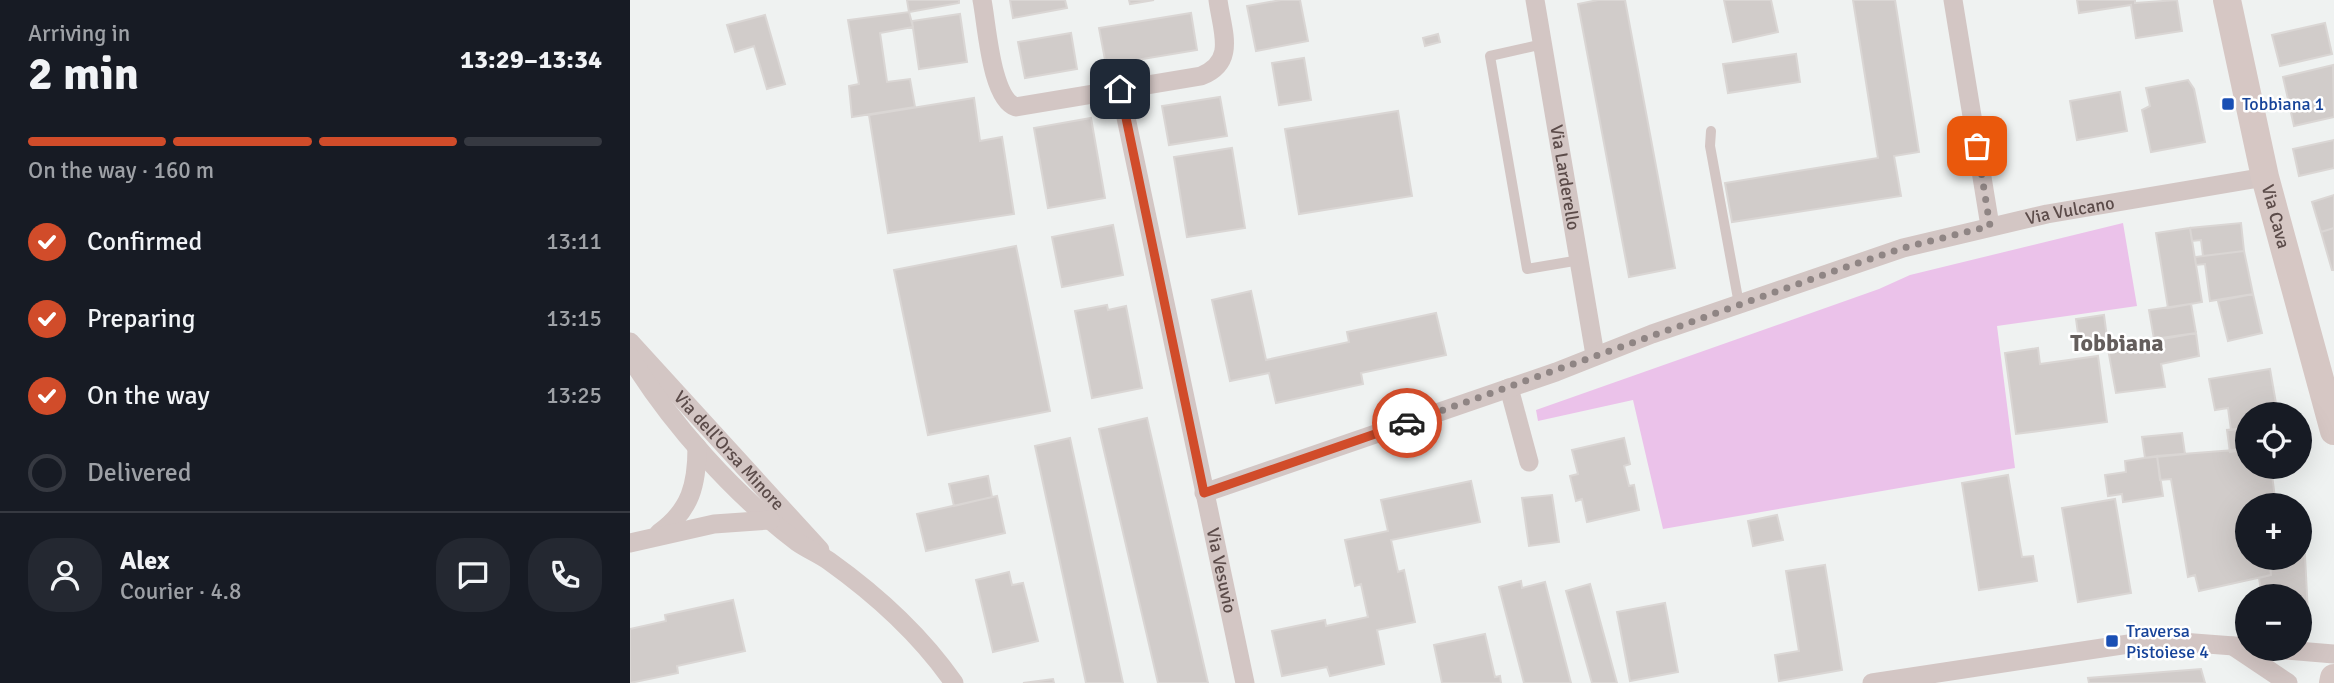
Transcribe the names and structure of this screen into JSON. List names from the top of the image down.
{
  "streets": {
    "street": [
      "Via Larderello",
      "Via Vulcano",
      "Via Cava",
      "Via dell'Orsa Minore",
      "Via Vesuvio"
    ]
  },
  "crossings": [
    ["Via Larderello", "Via Vulcano"],
    ["Via Vulcano", "Via Cava"],
    ["Via Vulcano", "Via Vesuvio"]
  ],
  "districts": ["Tobbiana"],
  "places": {
    "transit": ["Tobbiana 1", "Traversa Pistoiese 4"]
  },
  "page": {
    "heading": ["2 min", "Arriving in", "13:29–13:34"],
    "panel": ["Alex", "Courier · 4.8"],
    "bar": "On the way · 160 m",
    "list": [
      ["Confirmed", "13:11"],
      ["Preparing", "13:15"],
      ["On the way", "13:25"],
      "Delivered"
    ],
    "map_buttons": ["+", "−"]
  }
}
